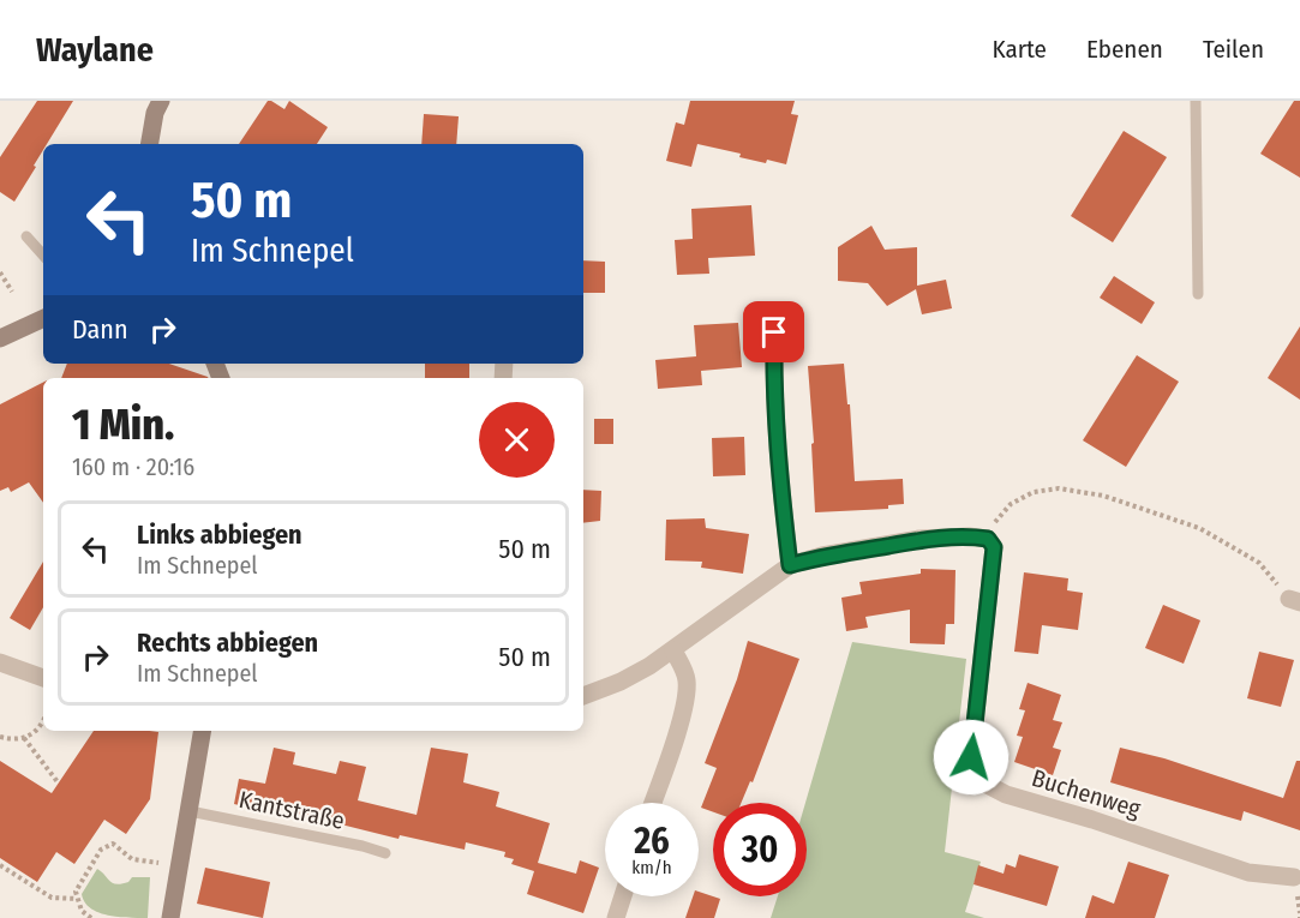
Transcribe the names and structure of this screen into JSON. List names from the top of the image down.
{
  "streets": {
    "street": ["Buchenweg"],
    "lane": ["Kantstraße"]
  },
  "page": {
    "header": "Waylane",
    "nav": ["Karte", "Ebenen", "Teilen"],
    "turn": ["50 m", "Im Schnepel"],
    "then": "Dann",
    "heading": ["1 Min.", "160 m · 20:16"],
    "list": [
      {
        "name": "Links abbiegen",
        "note": "Im Schnepel",
        "value": "50 m"
      },
      {
        "name": "Rechts abbiegen",
        "note": "Im Schnepel",
        "value": "50 m"
      }
    ],
    "speed": "26 km/h",
    "limit": "30"
  }
}
